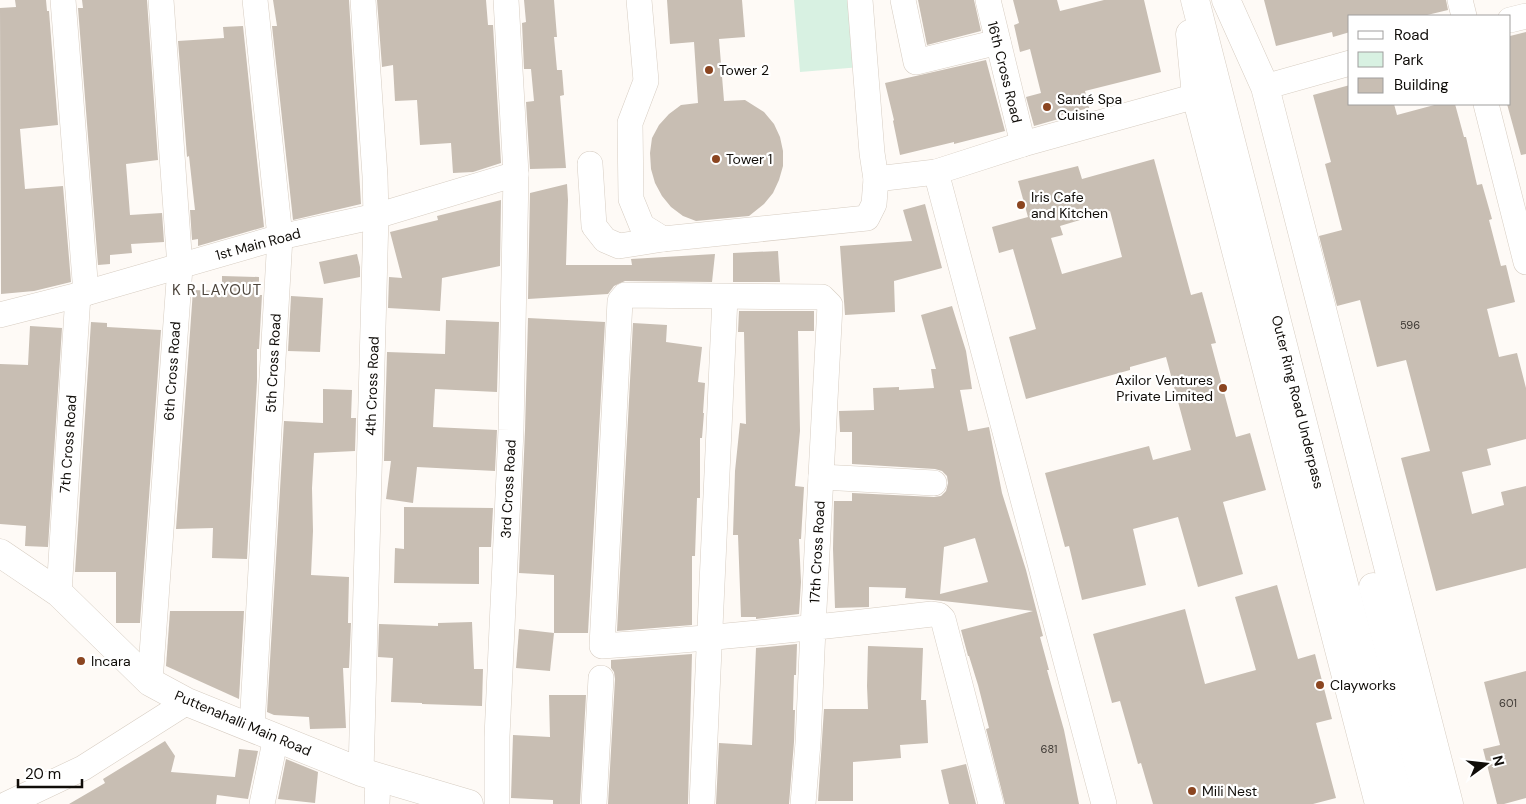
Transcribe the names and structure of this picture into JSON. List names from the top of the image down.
{
  "streets": {
    "main road": ["Outer Ring Road Underpass", "Puttenahalli Main Road"],
    "street": [
      "16th Cross Road",
      "1st Main Road",
      "5th Cross Road",
      "6th Cross Road",
      "4th Cross Road",
      "7th Cross Road",
      "3rd Cross Road",
      "17th Cross Road"
    ]
  },
  "crossings": [
    ["1st Main Road", "5th Cross Road"],
    ["1st Main Road", "6th Cross Road"],
    ["1st Main Road", "4th Cross Road"],
    ["1st Main Road", "7th Cross Road"],
    ["1st Main Road", "3rd Cross Road"],
    ["5th Cross Road", "Puttenahalli Main Road"],
    ["6th Cross Road", "Puttenahalli Main Road"],
    ["4th Cross Road", "Puttenahalli Main Road"],
    ["7th Cross Road", "Puttenahalli Main Road"]
  ],
  "districts": ["K R LAYOUT"],
  "places": [
    "Tower 2",
    "Santé Spa Cuisine",
    "Tower 1",
    "Iris Cafe and Kitchen",
    "Axilor Ventures Private Limited",
    "Incara",
    "Clayworks",
    "Mili Nest"
  ],
  "house_numbers": ["596", "601", "681"],
  "legend": ["Road", "Park", "Building"],
  "scale_bar": "20 m",
  "north": "right"
}
